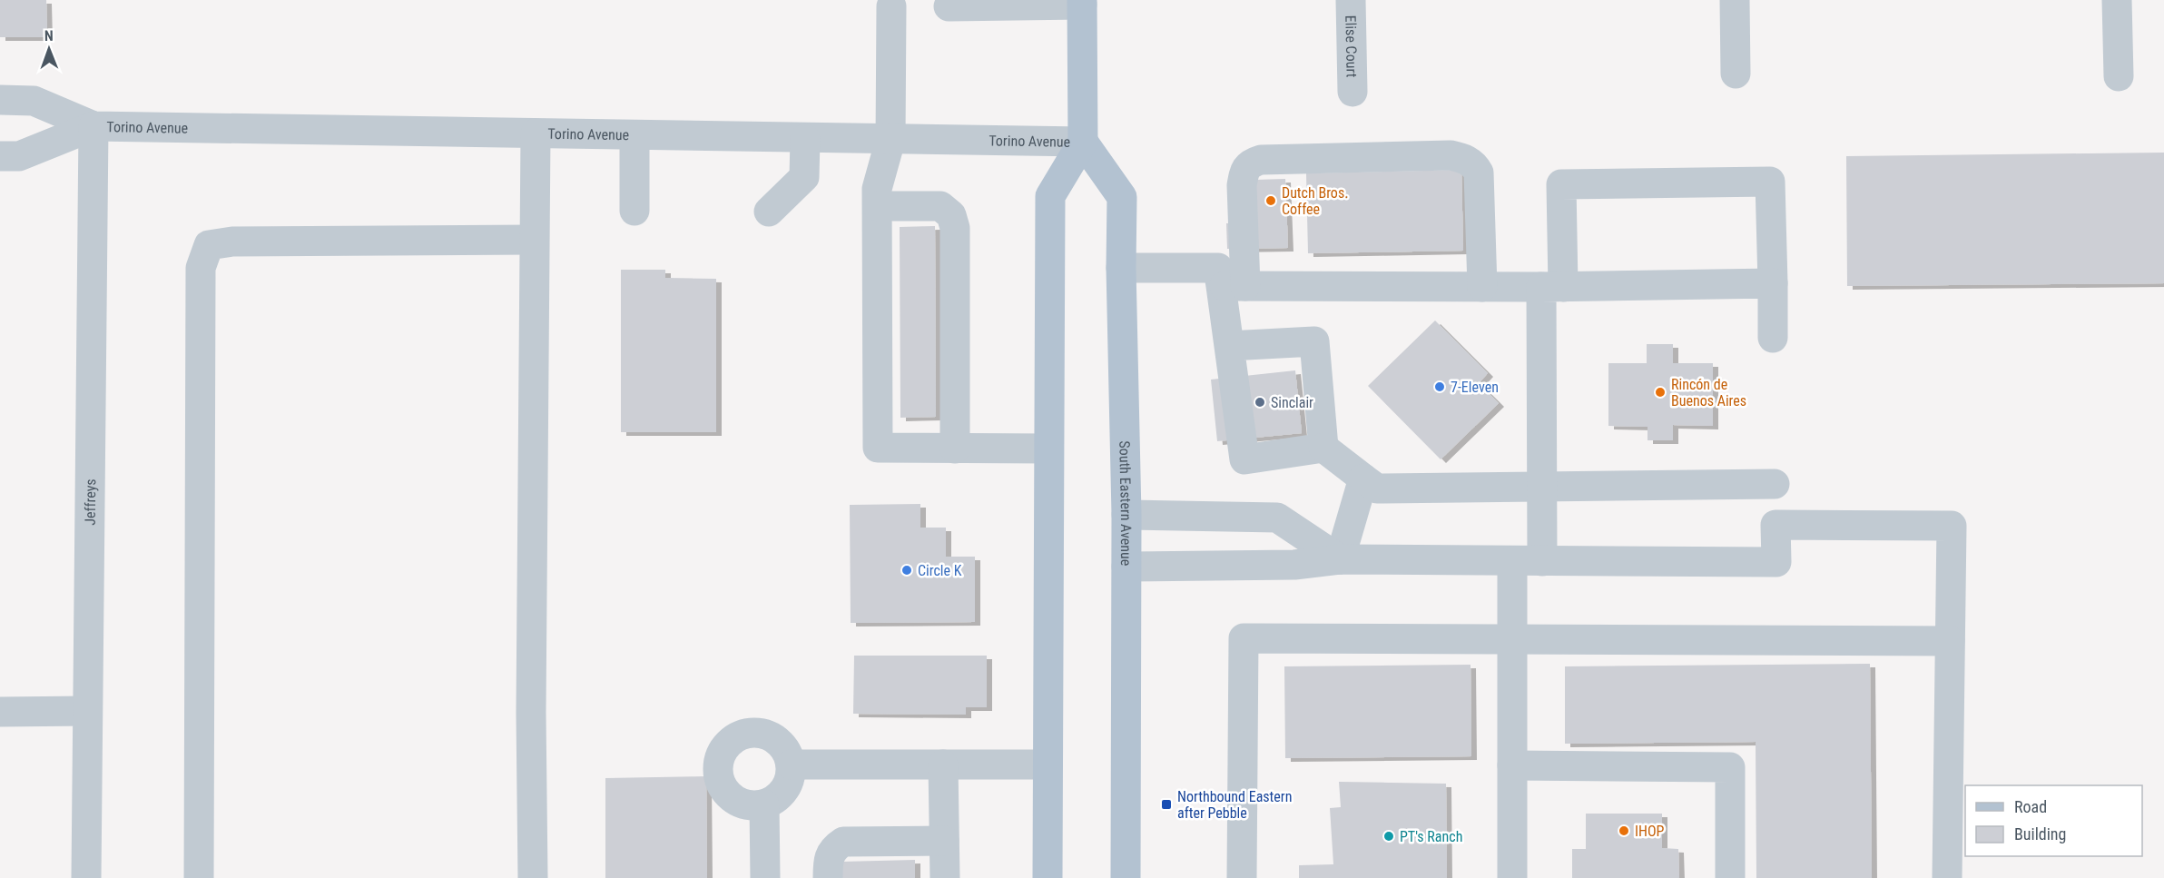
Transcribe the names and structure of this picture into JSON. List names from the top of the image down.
{
  "streets": {
    "main road": ["South Eastern Avenue"],
    "street": ["Elise Court", "Torino Avenue", "Jeffreys"]
  },
  "crossings": [
    ["Torino Avenue", "Jeffreys"],
    ["Torino Avenue", "South Eastern Avenue"]
  ],
  "places": {
    "other": [
      "Dutch Bros. Coffee",
      "7-Eleven",
      "Rincón de Buenos Aires",
      "Sinclair",
      "Circle K",
      "IHOP",
      "PT's Ranch"
    ],
    "transit": ["Northbound Eastern after Pebble"]
  },
  "legend": ["Road", "Building"],
  "north": "top"
}
